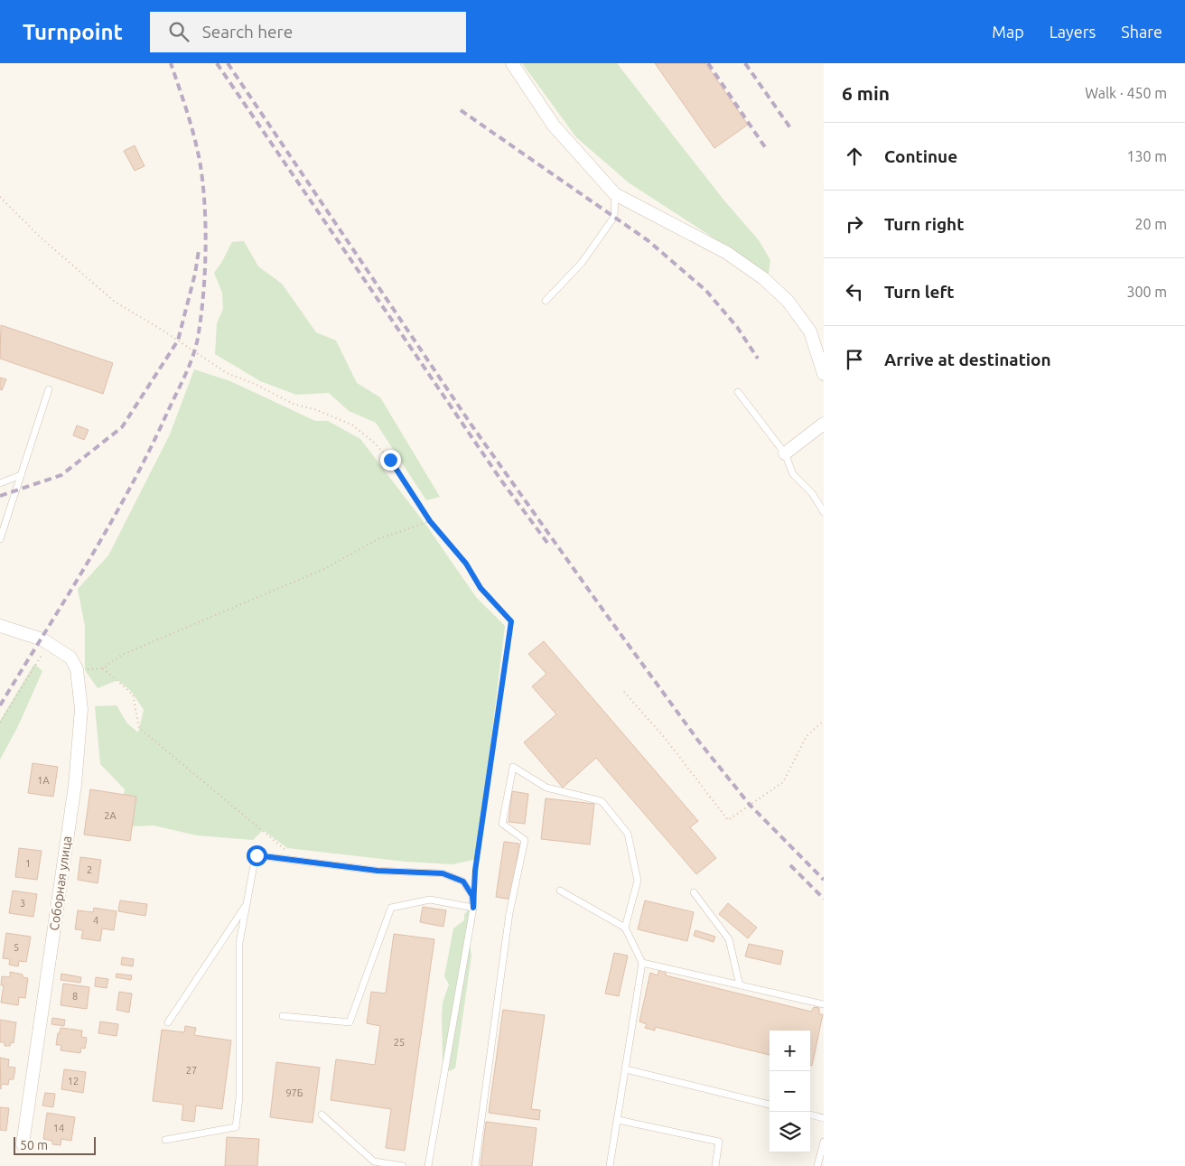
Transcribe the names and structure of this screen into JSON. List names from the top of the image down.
{
  "streets": {
    "street": ["Соборная улица"]
  },
  "house_numbers": [
    "1А",
    "2А",
    "1",
    "2",
    "3",
    "4",
    "5",
    "8",
    "25",
    "27",
    "12",
    "97Б",
    "14"
  ],
  "scale_bar": "50 m",
  "page": {
    "header": "Turnpoint",
    "search": "Search here",
    "nav": ["Map", "Layers", "Share"],
    "heading": ["6 min", "Walk · 450 m"],
    "list": [
      ["Continue", "130 m"],
      ["Turn right", "20 m"],
      ["Turn left", "300 m"],
      "Arrive at destination"
    ],
    "map_buttons": ["+", "−"],
    "scale": "50 m"
  }
}
